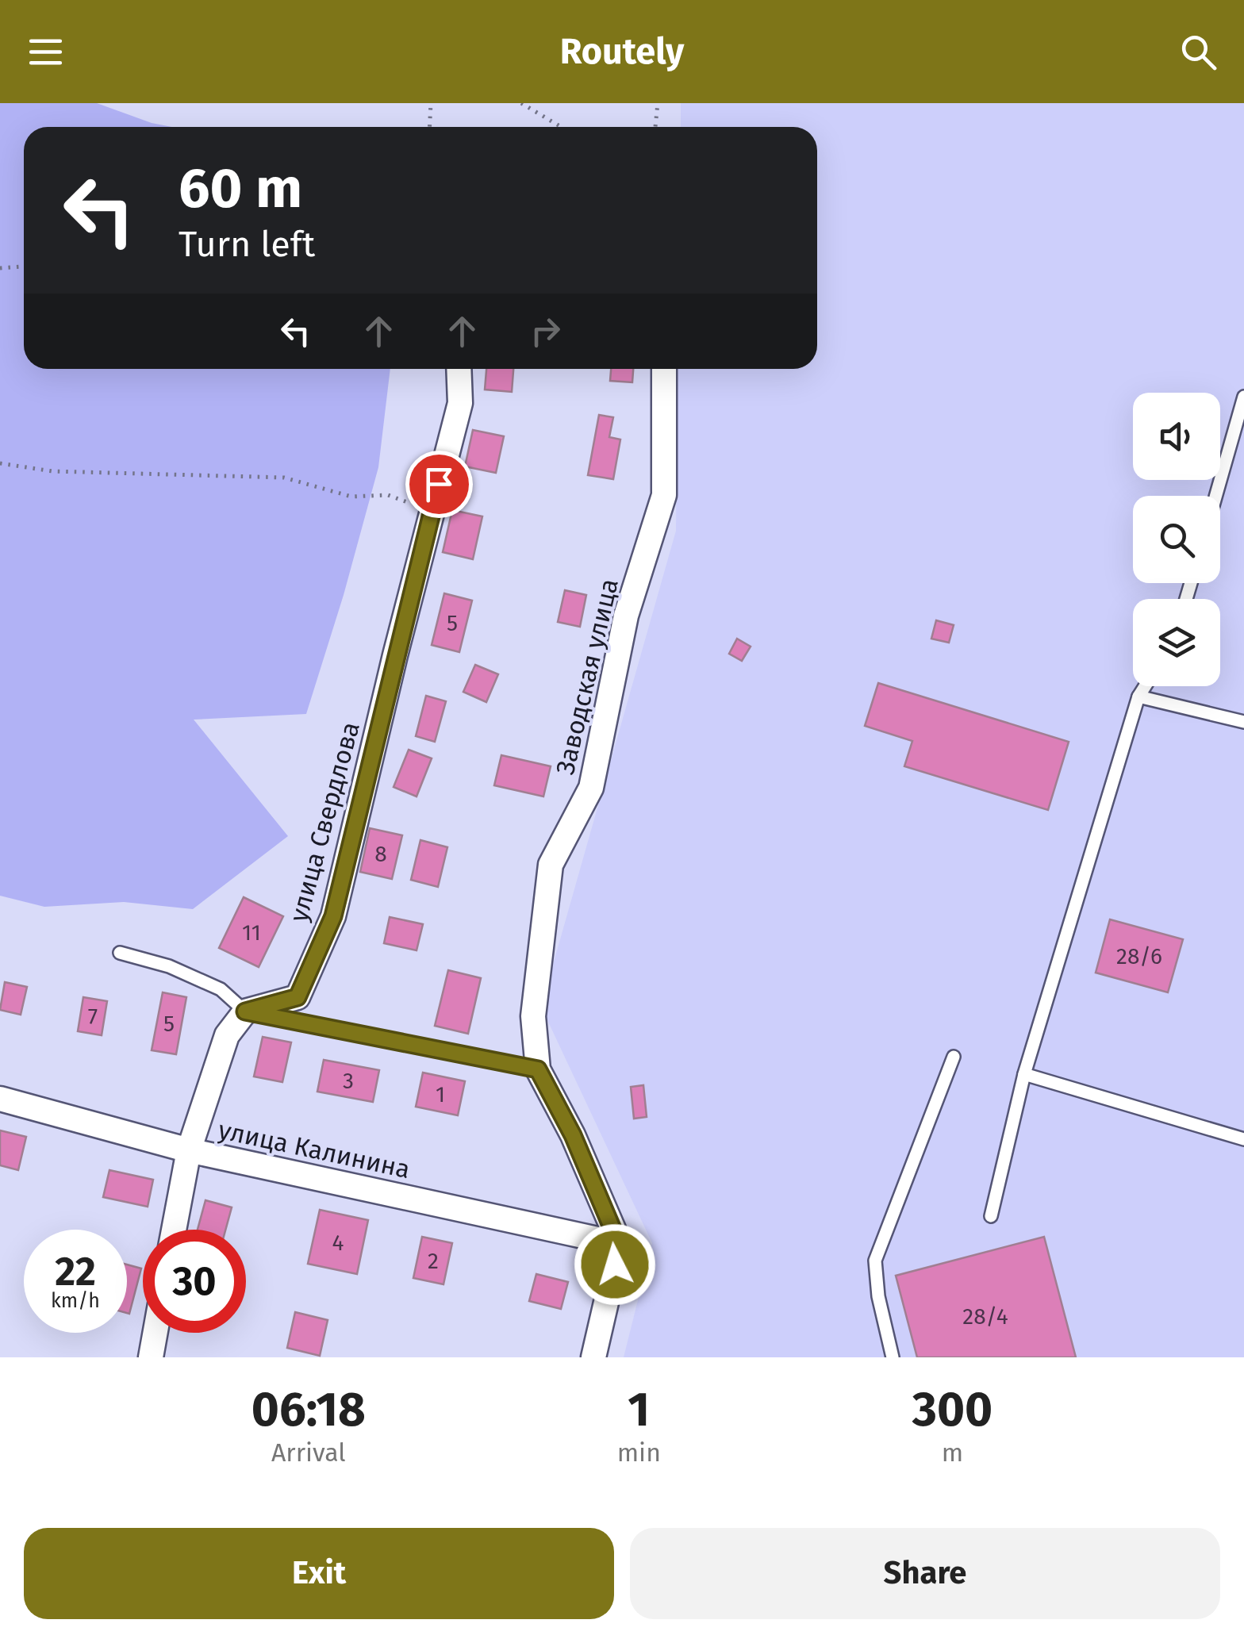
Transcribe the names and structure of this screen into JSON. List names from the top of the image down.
{
  "streets": {
    "street": ["Заводская улица", "улица Свердлова", "улица Калинина"]
  },
  "crossings": [
    ["Заводская улица", "улица Калинина"]
  ],
  "house_numbers": [
    "5",
    "8",
    "11",
    "28/6",
    "7",
    "5",
    "3",
    "1",
    "4",
    "2",
    "28/4"
  ],
  "page": {
    "header": "Routely",
    "turn": ["60 m", "Turn left"],
    "speed": "22 km/h",
    "limit": "30",
    "eta": [
      "06:18",
      "Arrival",
      "1",
      "min",
      "300",
      "m"
    ],
    "buttons": ["Exit", "Share"]
  }
}
